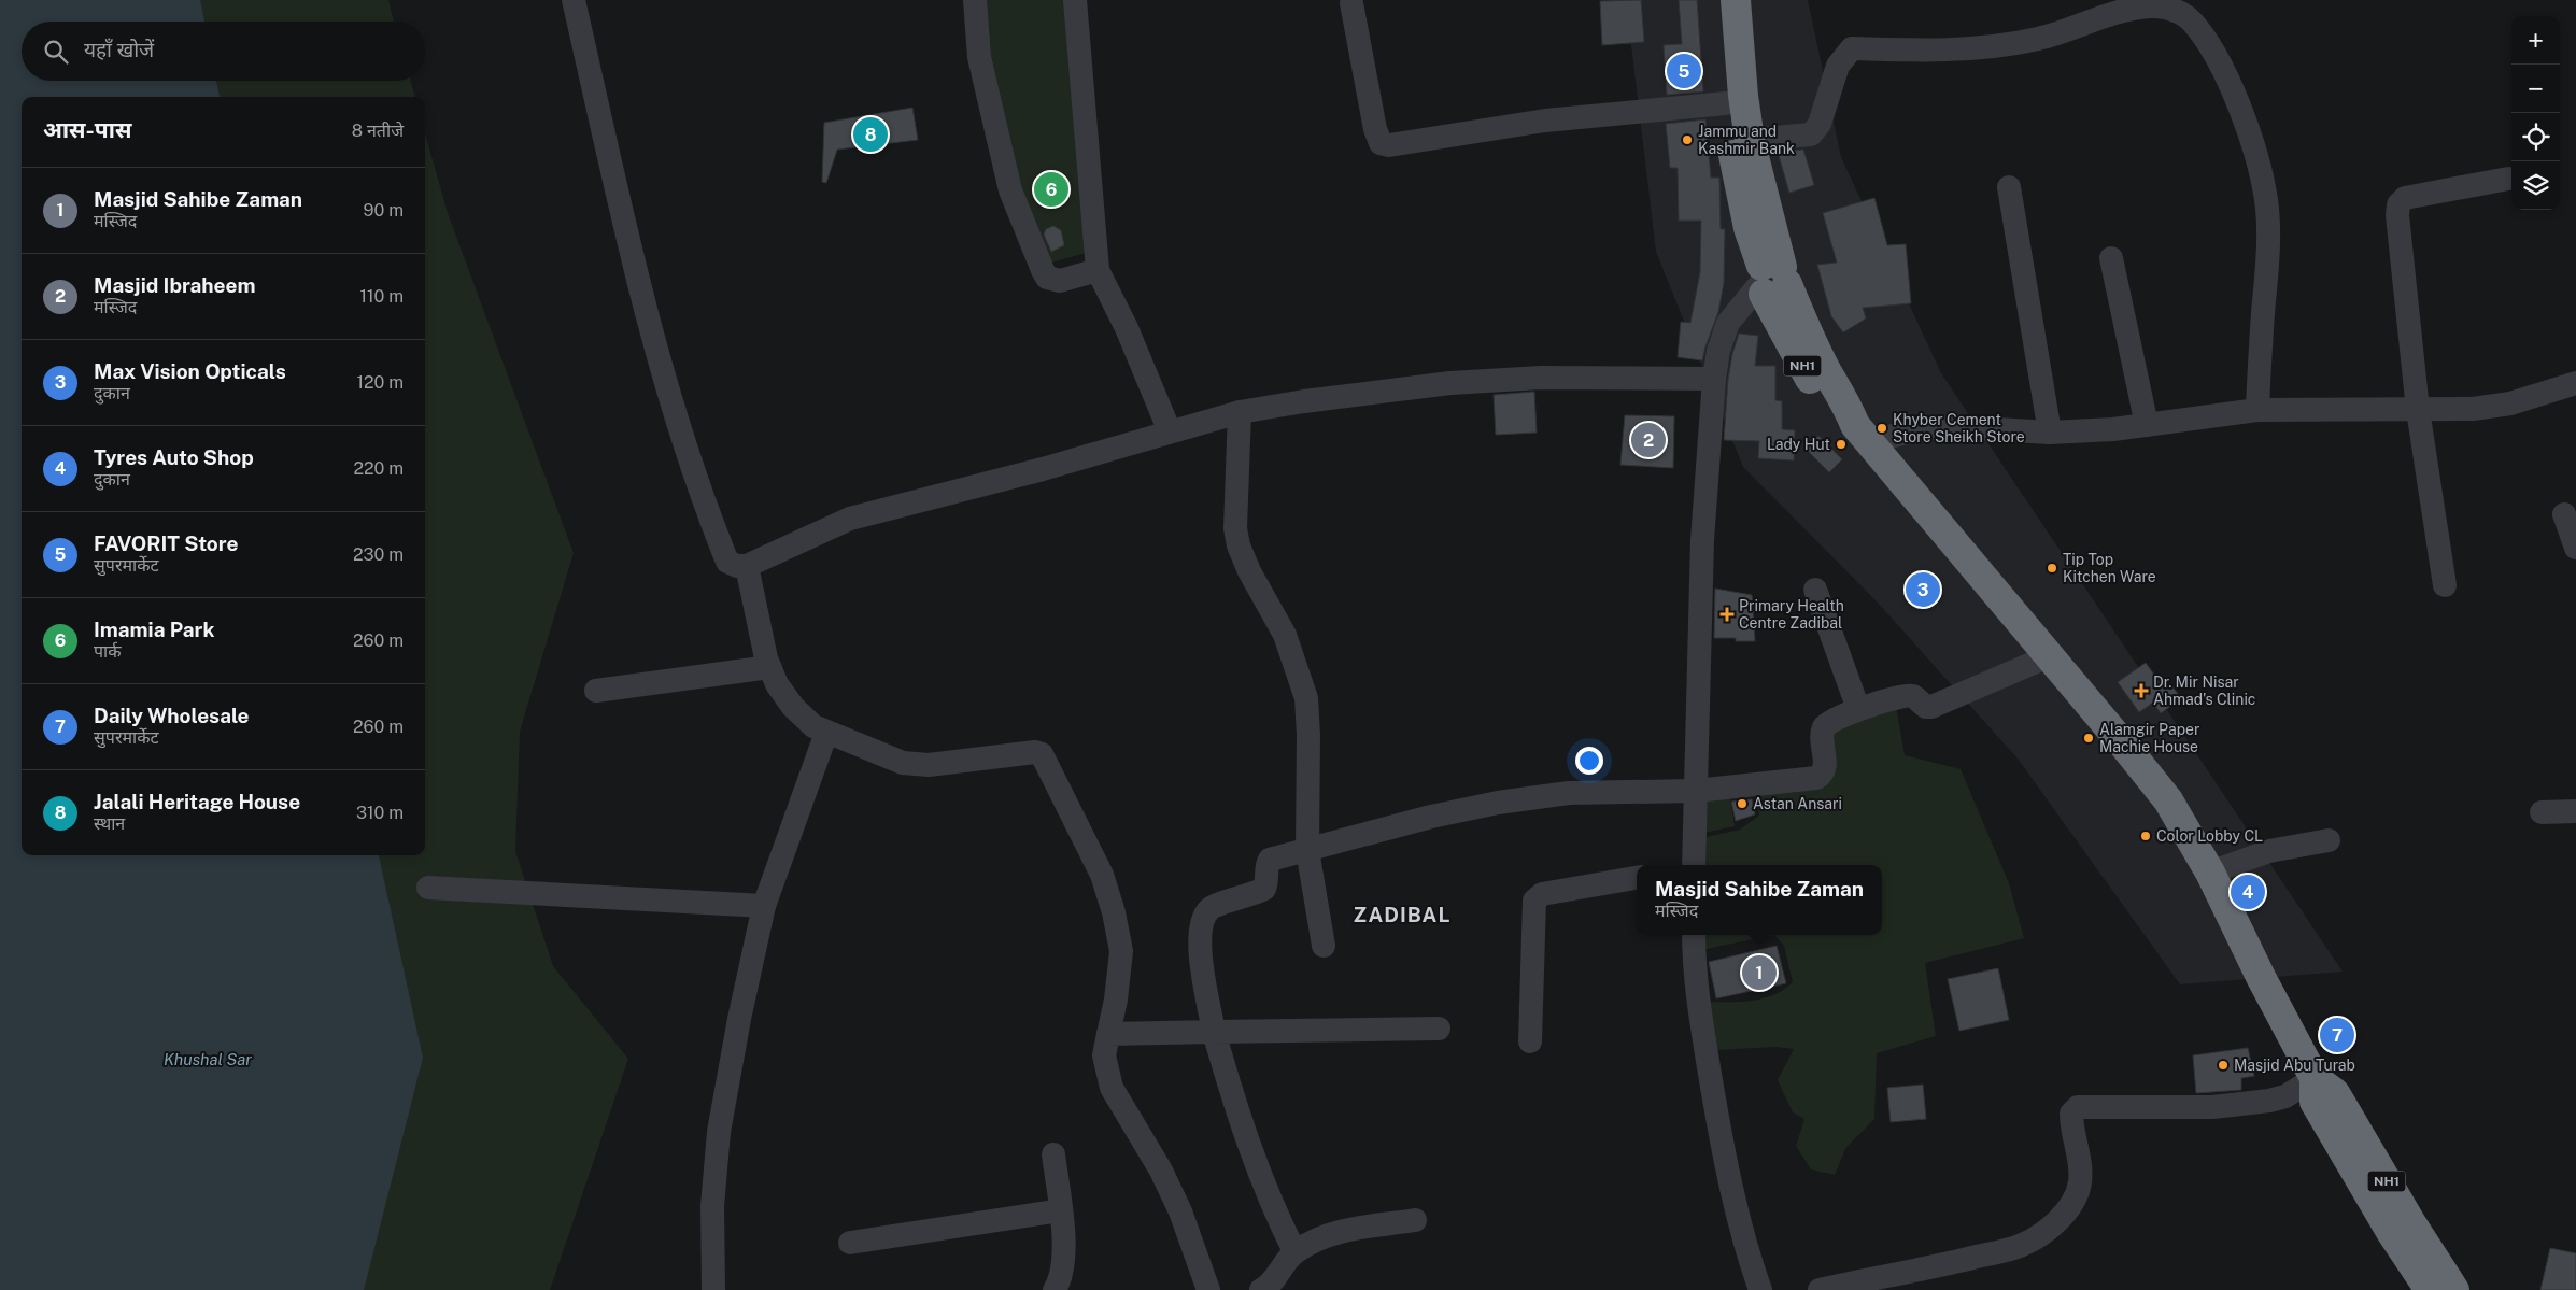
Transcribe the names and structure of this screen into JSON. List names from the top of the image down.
{
  "streets": {
    "highway": ["NH1"]
  },
  "districts": ["ZADIBAL"],
  "water": ["Khushal Sar"],
  "places": {
    "other": [
      "Jammu and Kashmir Bank",
      "Khyber Cement Store Sheikh Store",
      "Lady Hut",
      "Tip Top Kitchen Ware",
      "Alamgir Paper Machie House",
      "Astan Ansari",
      "Color Lobby CL",
      "Masjid Abu Turab"
    ],
    "health": ["Primary Health Centre Zadibal", "Dr. Mir Nisar Ahmad's Clinic"]
  },
  "page": {
    "map_buttons": ["+", "−"],
    "search": "यहाँ खोजें",
    "pins": [
      "5",
      "8",
      "6",
      "2",
      "3",
      "4",
      "1",
      "7"
    ],
    "heading": ["आस-पास", "8 नतीजे"],
    "list": [
      {
        "mark": "1",
        "name": "Masjid Sahibe Zaman",
        "note": "मस्जिद",
        "value": "90 m"
      },
      {
        "mark": "2",
        "name": "Masjid Ibraheem",
        "note": "मस्जिद",
        "value": "110 m"
      },
      {
        "mark": "3",
        "name": "Max Vision Opticals",
        "note": "दुकान",
        "value": "120 m"
      },
      {
        "mark": "4",
        "name": "Tyres Auto Shop",
        "note": "दुकान",
        "value": "220 m"
      },
      {
        "mark": "5",
        "name": "FAVORIT Store",
        "note": "सुपरमार्केट",
        "value": "230 m"
      },
      {
        "mark": "6",
        "name": "Imamia Park",
        "note": "पार्क",
        "value": "260 m"
      },
      {
        "mark": "7",
        "name": "Daily Wholesale",
        "note": "सुपरमार्केट",
        "value": "260 m"
      },
      {
        "mark": "8",
        "name": "Jalali Heritage House",
        "note": "स्थान",
        "value": "310 m"
      }
    ],
    "popup": ["Masjid Sahibe Zaman", "मस्जिद"]
  }
}
